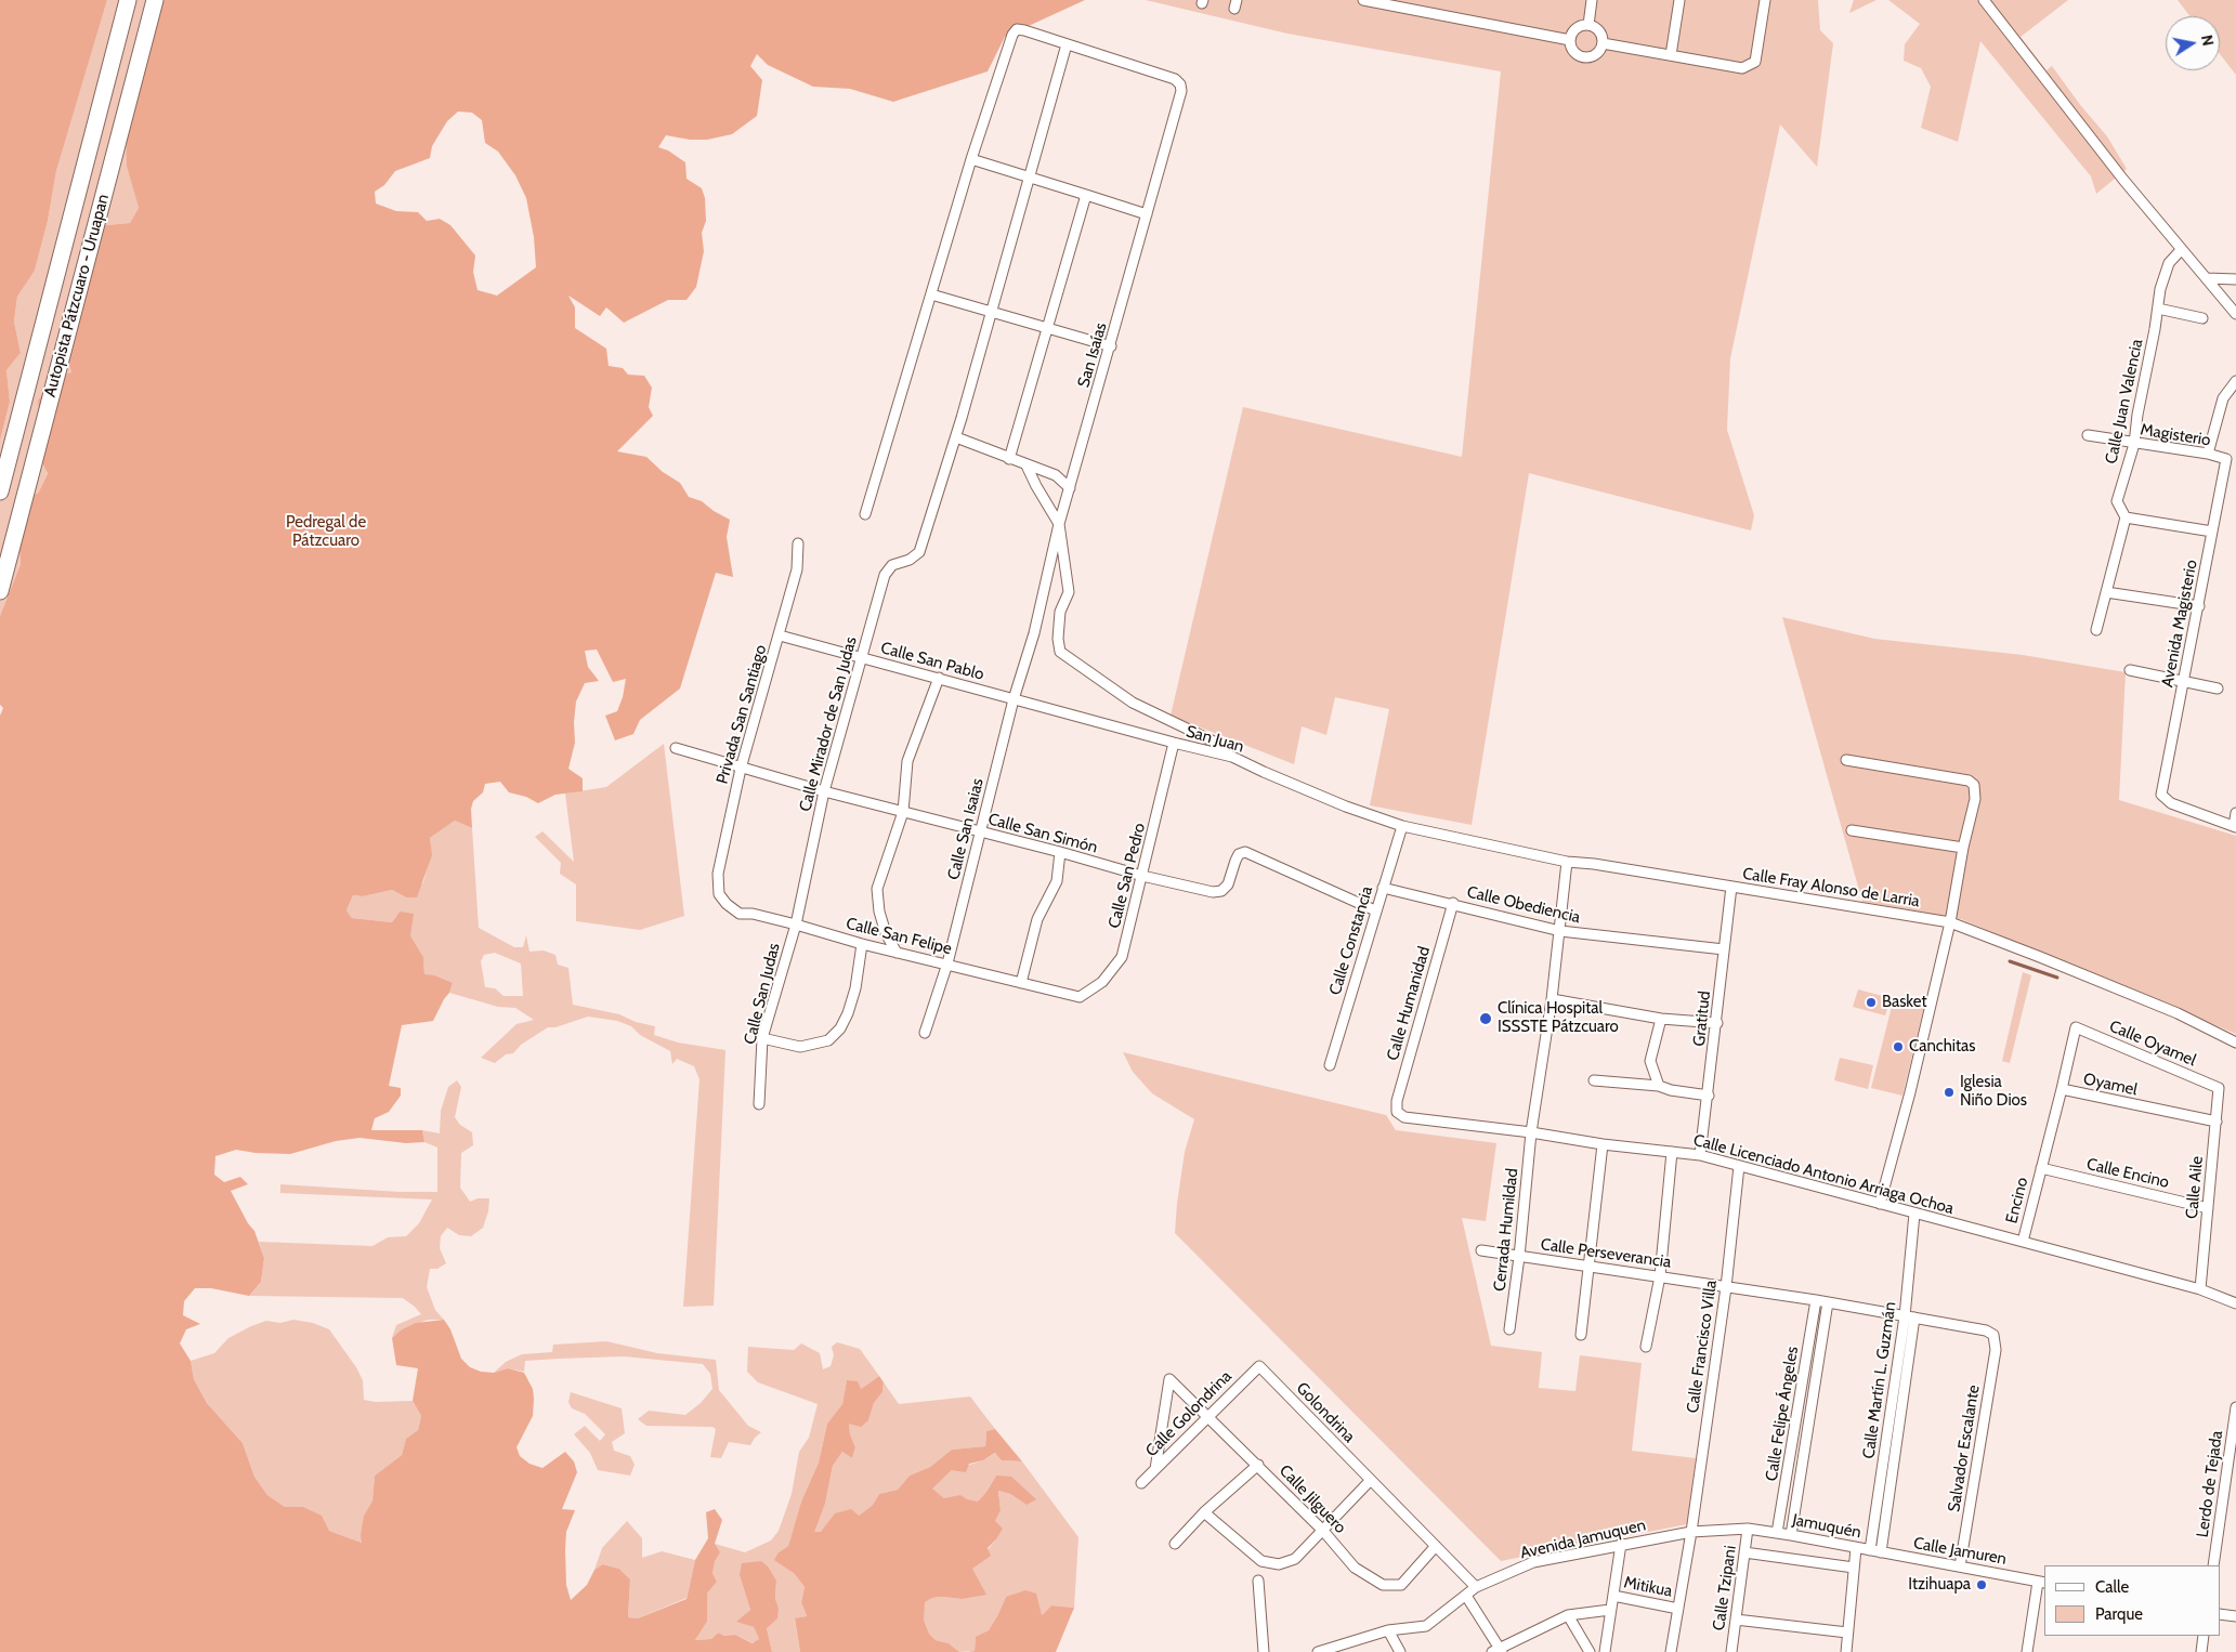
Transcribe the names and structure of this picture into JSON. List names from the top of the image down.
{
  "streets": {
    "highway": ["Autopista Pátzcuaro - Uruapan"],
    "street": [
      "San Isaías",
      "Calle Juan Valencia",
      "Magisterio",
      "Avenida Magisterio",
      "Calle San Pablo",
      "Privada San Santiago",
      "Calle Mirador de San Judas",
      "San Juan",
      "Calle San Isaias",
      "Calle San Simón",
      "Calle San Pedro",
      "Calle Fray Alonso de Larria",
      "Calle Obediencia",
      "Calle San Felipe",
      "Calle Constancia",
      "Calle San Judas",
      "Calle Humanidad",
      "Gratitud",
      "Calle Oyamel",
      "Oyamel",
      "Calle Encino",
      "Calle Licenciado Antonio Arriaga Ochoa",
      "Calle Aile",
      "Encino",
      "Cerrada Humildad",
      "Calle Perseverancia",
      "Calle Francisco Villa",
      "Calle Martín L. Guzmán",
      "Golondrina",
      "Calle Golondrina",
      "Calle Felipe Ángeles",
      "Salvador Escalante",
      "Lerdo de Tejada",
      "Calle Jilguero",
      "Jamuquén",
      "Avenida Jamuquen",
      "Calle Jamuren",
      "Mitikua",
      "Calle Tzipani"
    ]
  },
  "crossings": [
    ["San Isaías", "Calle San Isaias"],
    ["Calle Juan Valencia", "Magisterio"],
    ["Magisterio", "Avenida Magisterio"],
    ["Calle San Pablo", "Privada San Santiago"],
    ["Calle San Pablo", "Calle Mirador de San Judas"],
    ["Calle San Pablo", "San Juan"],
    ["Calle San Pablo", "Calle San Isaias"],
    ["Privada San Santiago", "Calle San Simón"],
    ["Privada San Santiago", "Calle San Felipe"],
    ["Calle Mirador de San Judas", "Calle San Simón"],
    ["Calle Mirador de San Judas", "Calle San Felipe"],
    ["Calle Mirador de San Judas", "Calle San Judas"],
    ["San Juan", "Calle San Isaias"],
    ["San Juan", "Calle San Pedro"],
    ["San Juan", "Calle Fray Alonso de Larria"],
    ["San Juan", "Calle Constancia"],
    ["Calle San Isaias", "Calle San Simón"],
    ["Calle San Isaias", "Calle San Felipe"],
    ["Calle San Simón", "Calle San Pedro"],
    ["Calle San Simón", "Calle Constancia"],
    ["Calle San Pedro", "Calle San Felipe"],
    ["Calle Fray Alonso de Larria", "Calle Constancia"],
    ["Calle Fray Alonso de Larria", "Gratitud"],
    ["Calle Fray Alonso de Larria", "Cerrada Humildad"],
    ["Calle Obediencia", "Calle Constancia"],
    ["Calle Obediencia", "Calle Humanidad"],
    ["Calle Obediencia", "Gratitud"],
    ["Calle Obediencia", "Cerrada Humildad"],
    ["Calle San Felipe", "Calle San Judas"],
    ["Calle Humanidad", "Calle Licenciado Antonio Arriaga Ochoa"],
    ["Gratitud", "Calle Licenciado Antonio Arriaga Ochoa"],
    ["Calle Oyamel", "Oyamel"],
    ["Calle Oyamel", "Calle Aile"],
    ["Oyamel", "Calle Aile"],
    ["Oyamel", "Encino"],
    ["Calle Encino", "Calle Aile"],
    ["Calle Encino", "Encino"],
    ["Calle Licenciado Antonio Arriaga Ochoa", "Calle Aile"],
    ["Calle Licenciado Antonio Arriaga Ochoa", "Encino"],
    ["Calle Licenciado Antonio Arriaga Ochoa", "Cerrada Humildad"],
    ["Calle Licenciado Antonio Arriaga Ochoa", "Calle Francisco Villa"],
    ["Calle Licenciado Antonio Arriaga Ochoa", "Calle Martín L. Guzmán"],
    ["Cerrada Humildad", "Calle Perseverancia"],
    ["Calle Perseverancia", "Calle Francisco Villa"],
    ["Calle Perseverancia", "Calle Martín L. Guzmán"],
    ["Calle Perseverancia", "Calle Felipe Ángeles"],
    ["Calle Perseverancia", "Salvador Escalante"],
    ["Calle Francisco Villa", "Avenida Jamuquen"],
    ["Calle Francisco Villa", "Mitikua"],
    ["Calle Martín L. Guzmán", "Jamuquén"],
    ["Calle Martín L. Guzmán", "Calle Jamuren"],
    ["Golondrina", "Calle Golondrina"],
    ["Golondrina", "Calle Jilguero"],
    ["Golondrina", "Avenida Jamuquen"],
    ["Calle Golondrina", "Calle Jilguero"],
    ["Calle Felipe Ángeles", "Jamuquén"],
    ["Calle Felipe Ángeles", "Avenida Jamuquen"],
    ["Salvador Escalante", "Calle Jamuren"],
    ["Jamuquén", "Avenida Jamuquen"],
    ["Jamuquén", "Calle Jamuren"],
    ["Avenida Jamuquen", "Calle Tzipani"]
  ],
  "parks": ["Pedregal de Pátzcuaro"],
  "places": [
    "Basket",
    "Clínica Hospital ISSSTE Pátzcuaro",
    "Canchitas",
    "Iglesia Niño Dios",
    "Itzihuapa"
  ],
  "legend": ["Calle", "Parque"],
  "north": "right"
}
